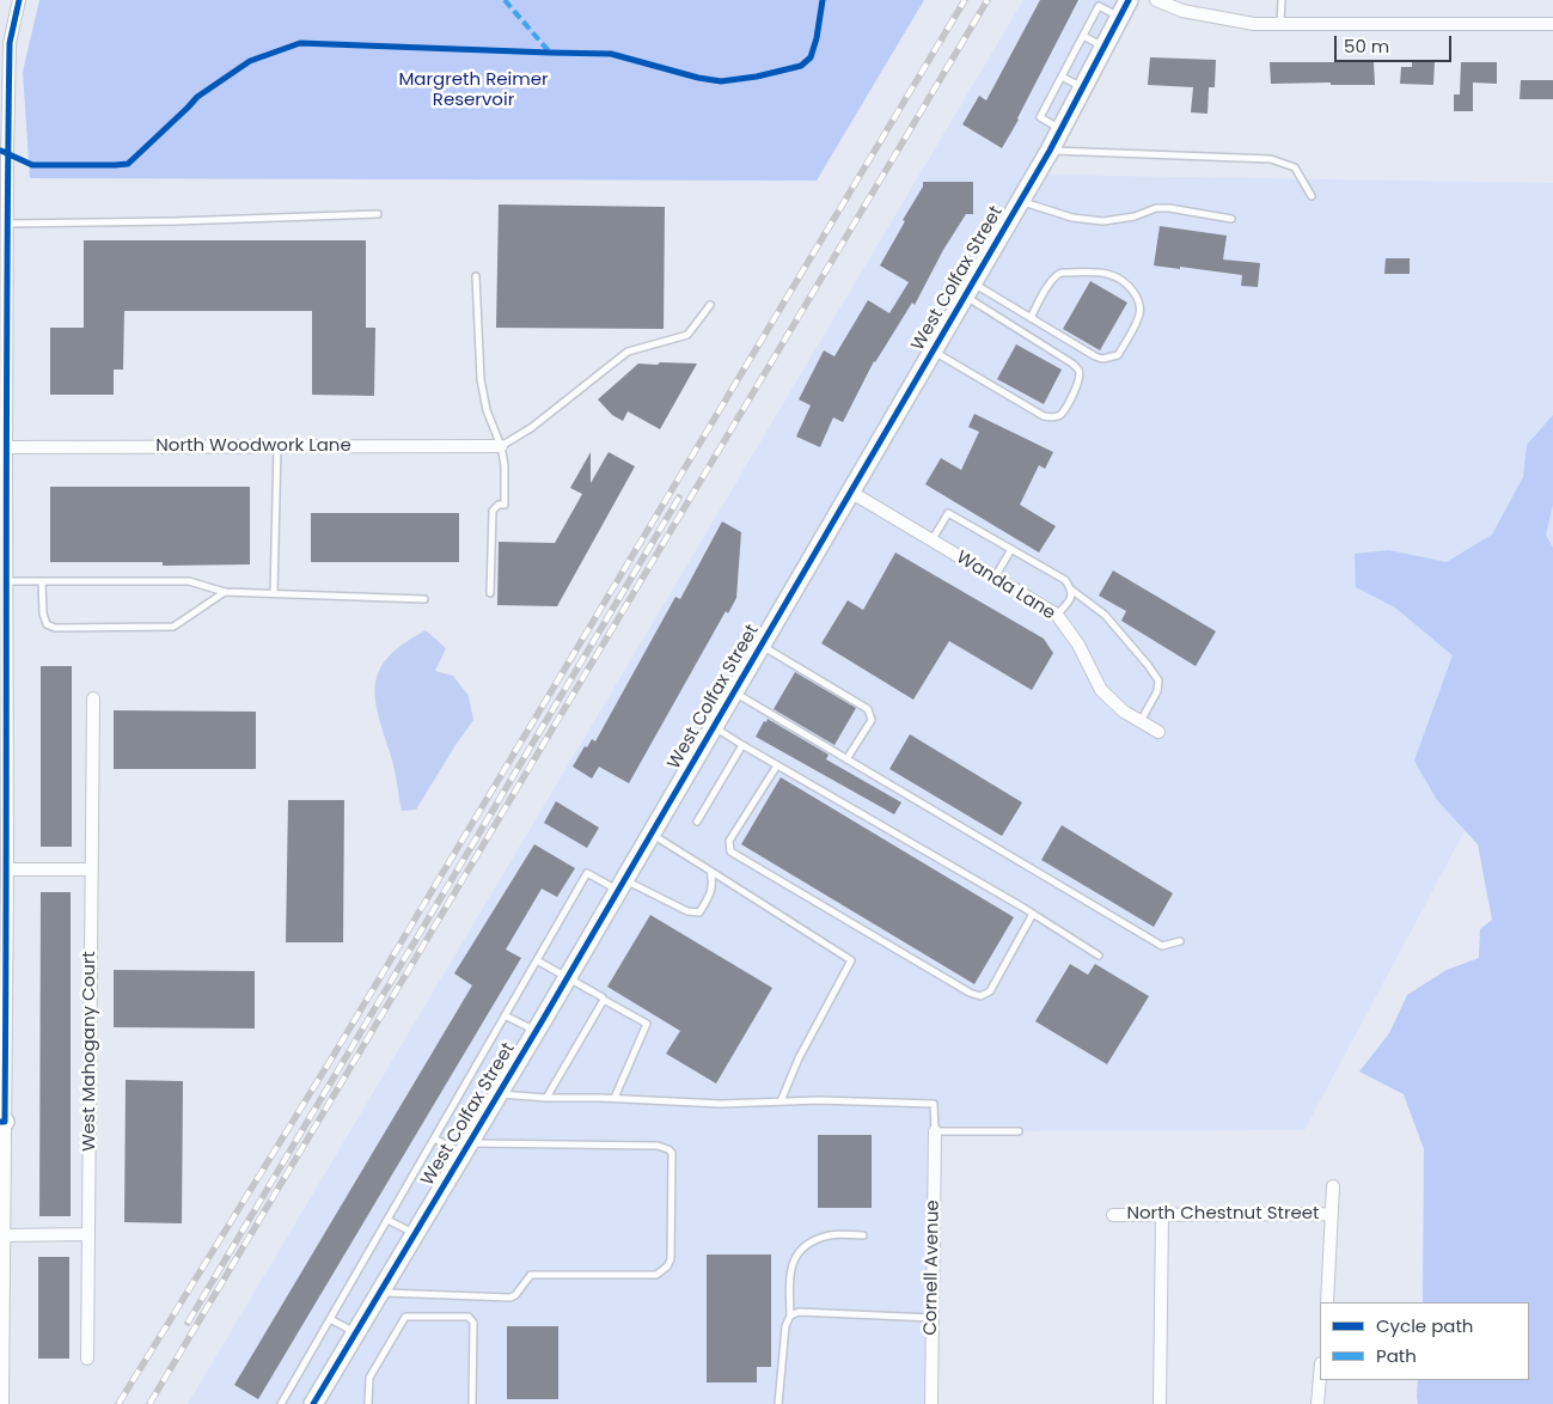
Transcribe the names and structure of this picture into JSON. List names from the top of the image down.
{
  "streets": {
    "street": [
      "West Colfax Street",
      "North Woodwork Lane",
      "Wanda Lane",
      "West Mahogany Court",
      "North Chestnut Street",
      "Cornell Avenue"
    ]
  },
  "crossings": [
    ["West Colfax Street", "Wanda Lane"]
  ],
  "parks": ["Margreth Reimer Reservoir"],
  "legend": ["Cycle path", "Path"],
  "scale_bar": "50 m"
}
